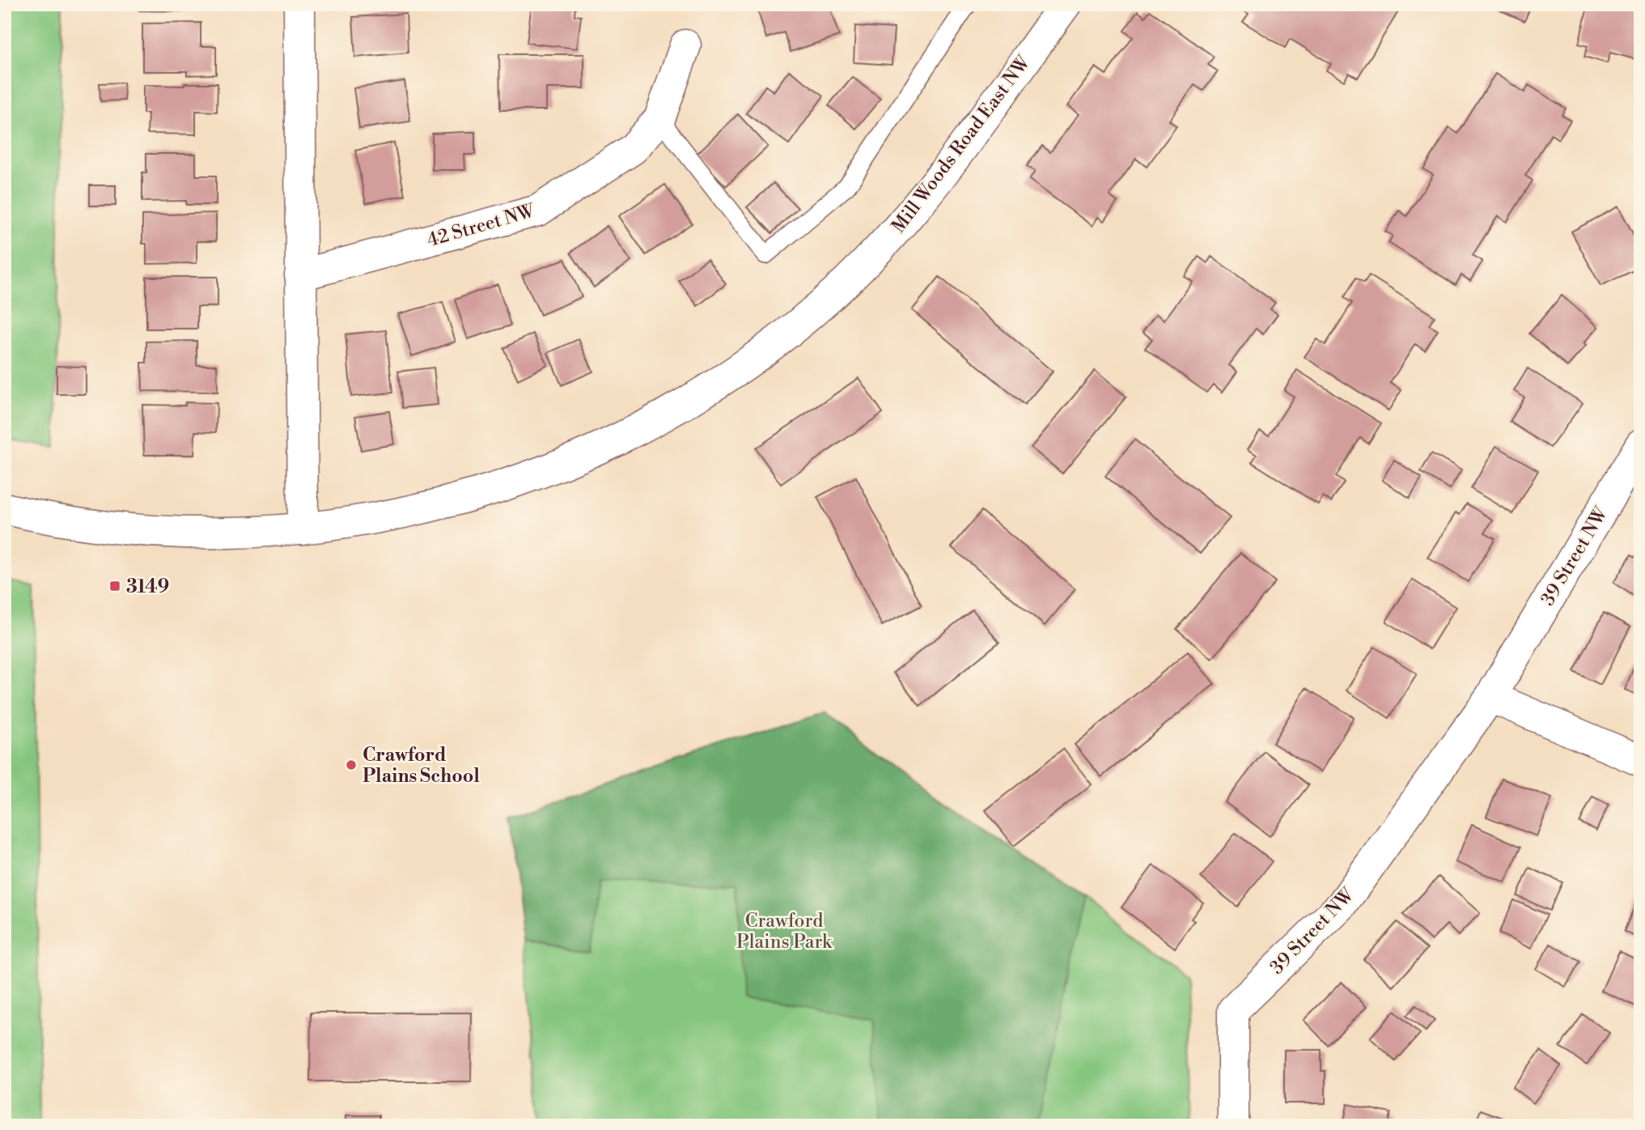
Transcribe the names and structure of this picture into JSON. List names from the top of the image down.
{
  "streets": {
    "street": ["Mill Woods Road East NW", "42 Street NW", "39 Street NW"]
  },
  "parks": ["Crawford Plains Park"],
  "places": {
    "transit": ["3149"],
    "other": ["Crawford Plains School"]
  }
}
